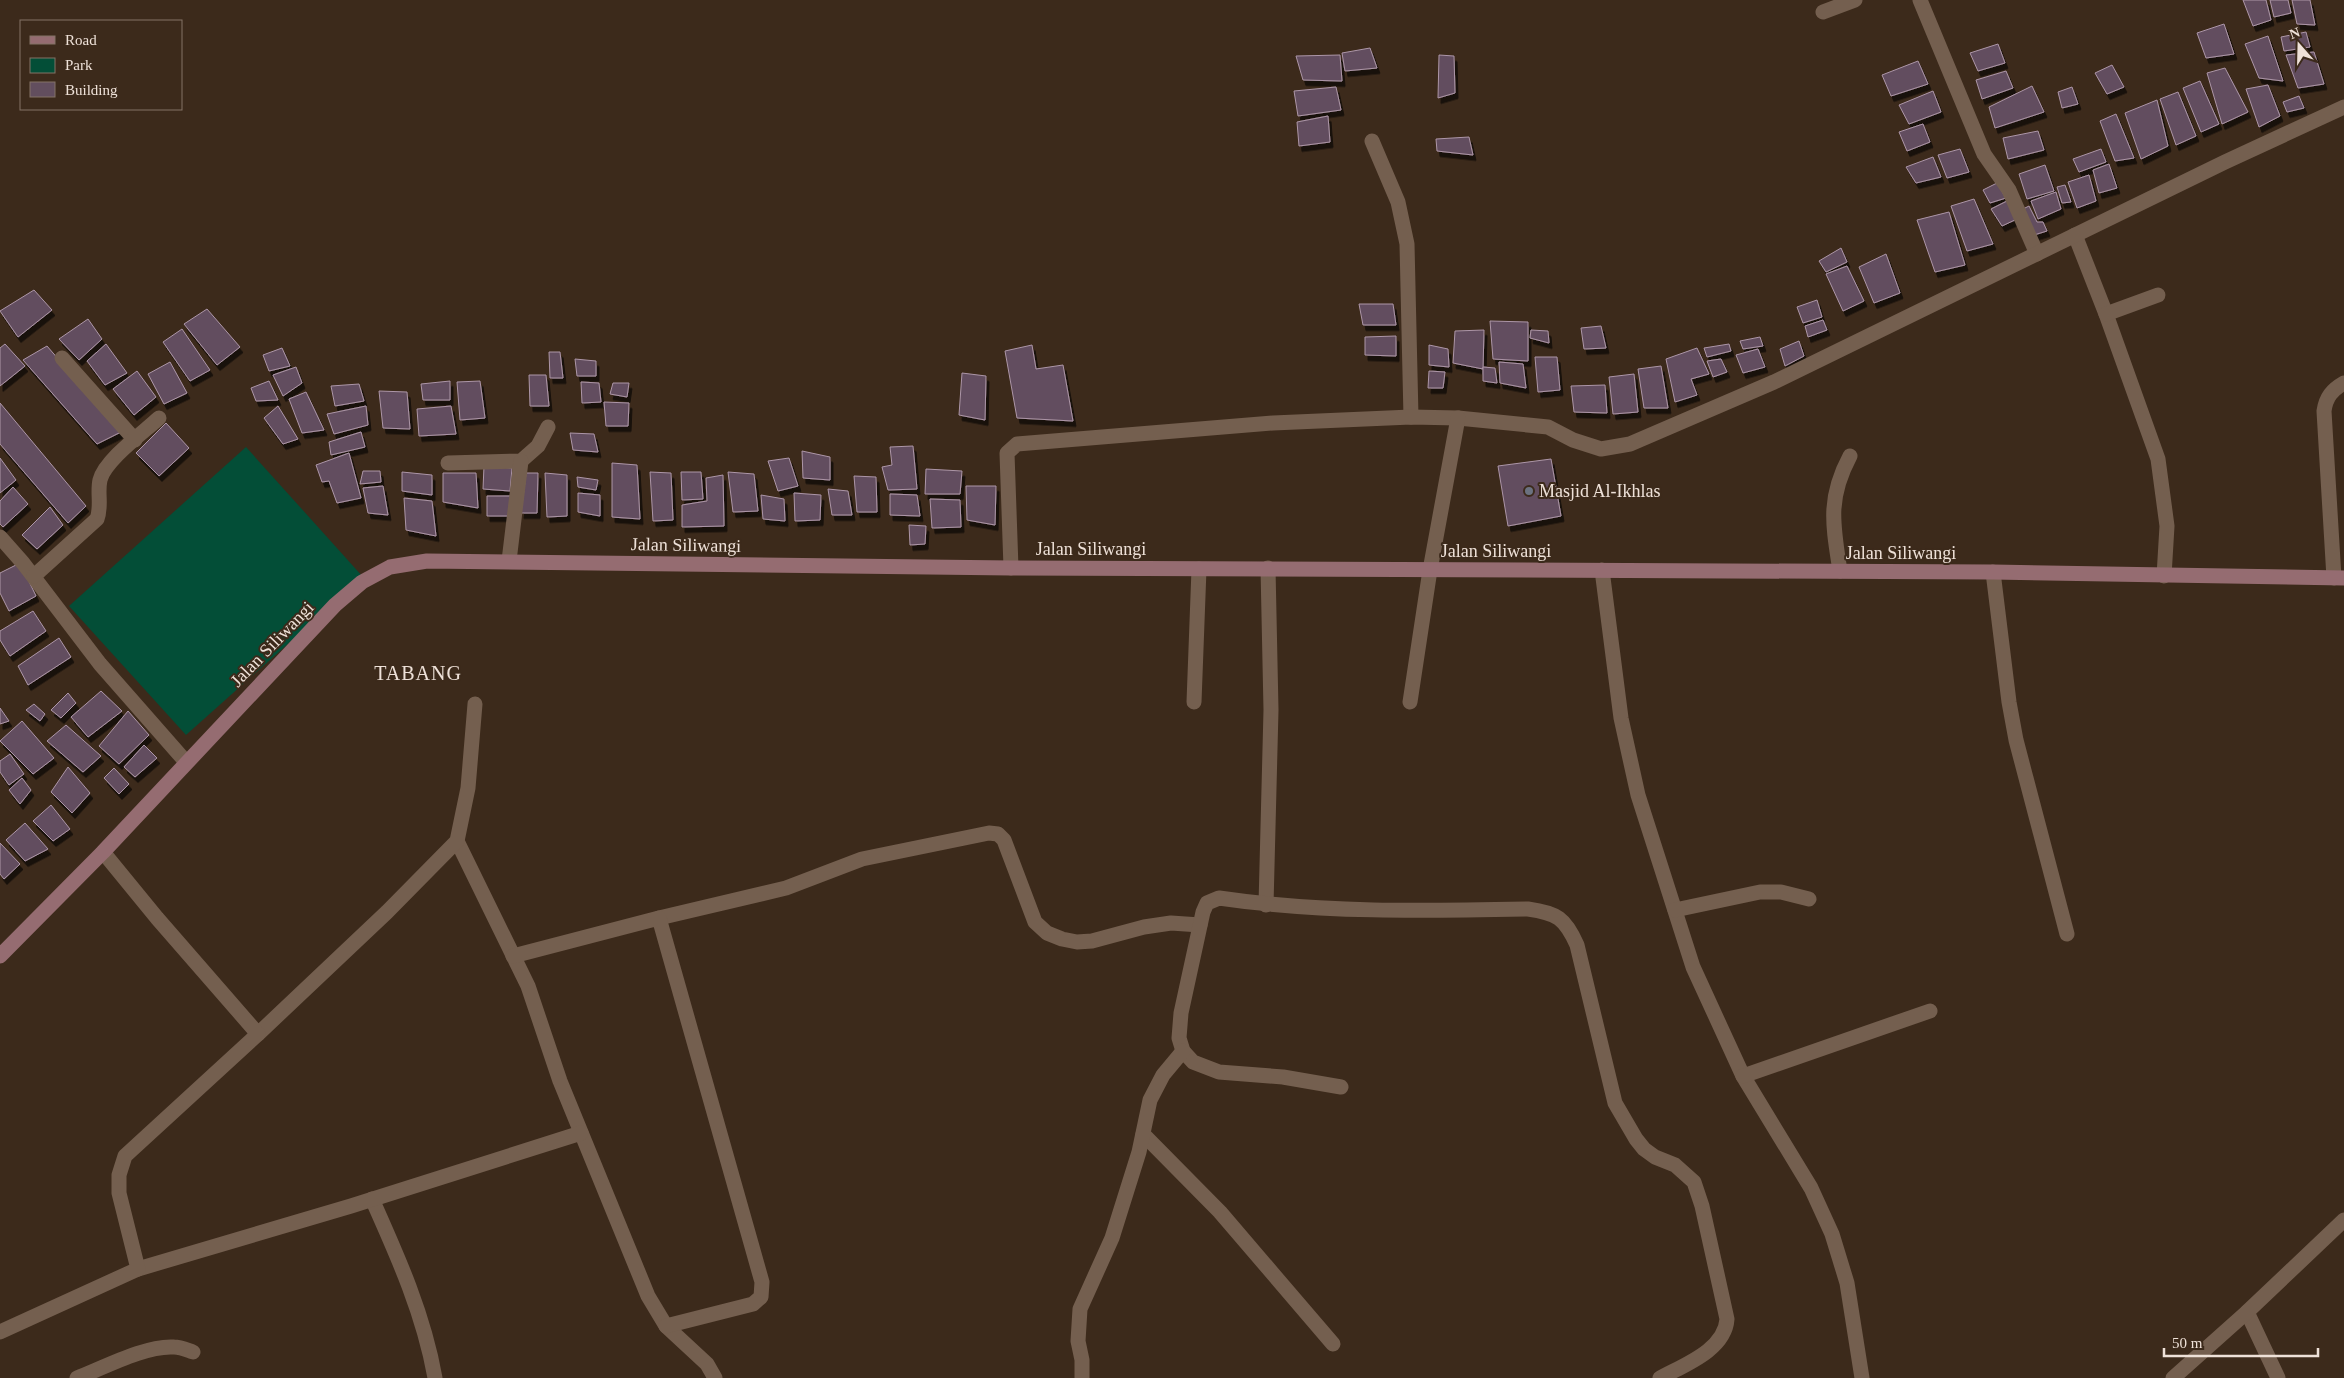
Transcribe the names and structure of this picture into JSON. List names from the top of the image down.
{
  "streets": {
    "main road": ["Jalan Siliwangi"]
  },
  "districts": ["TABANG"],
  "places": ["Masjid Al-Ikhlas"],
  "legend": ["Road", "Park", "Building"],
  "scale_bar": "50 m",
  "north": "top"
}
